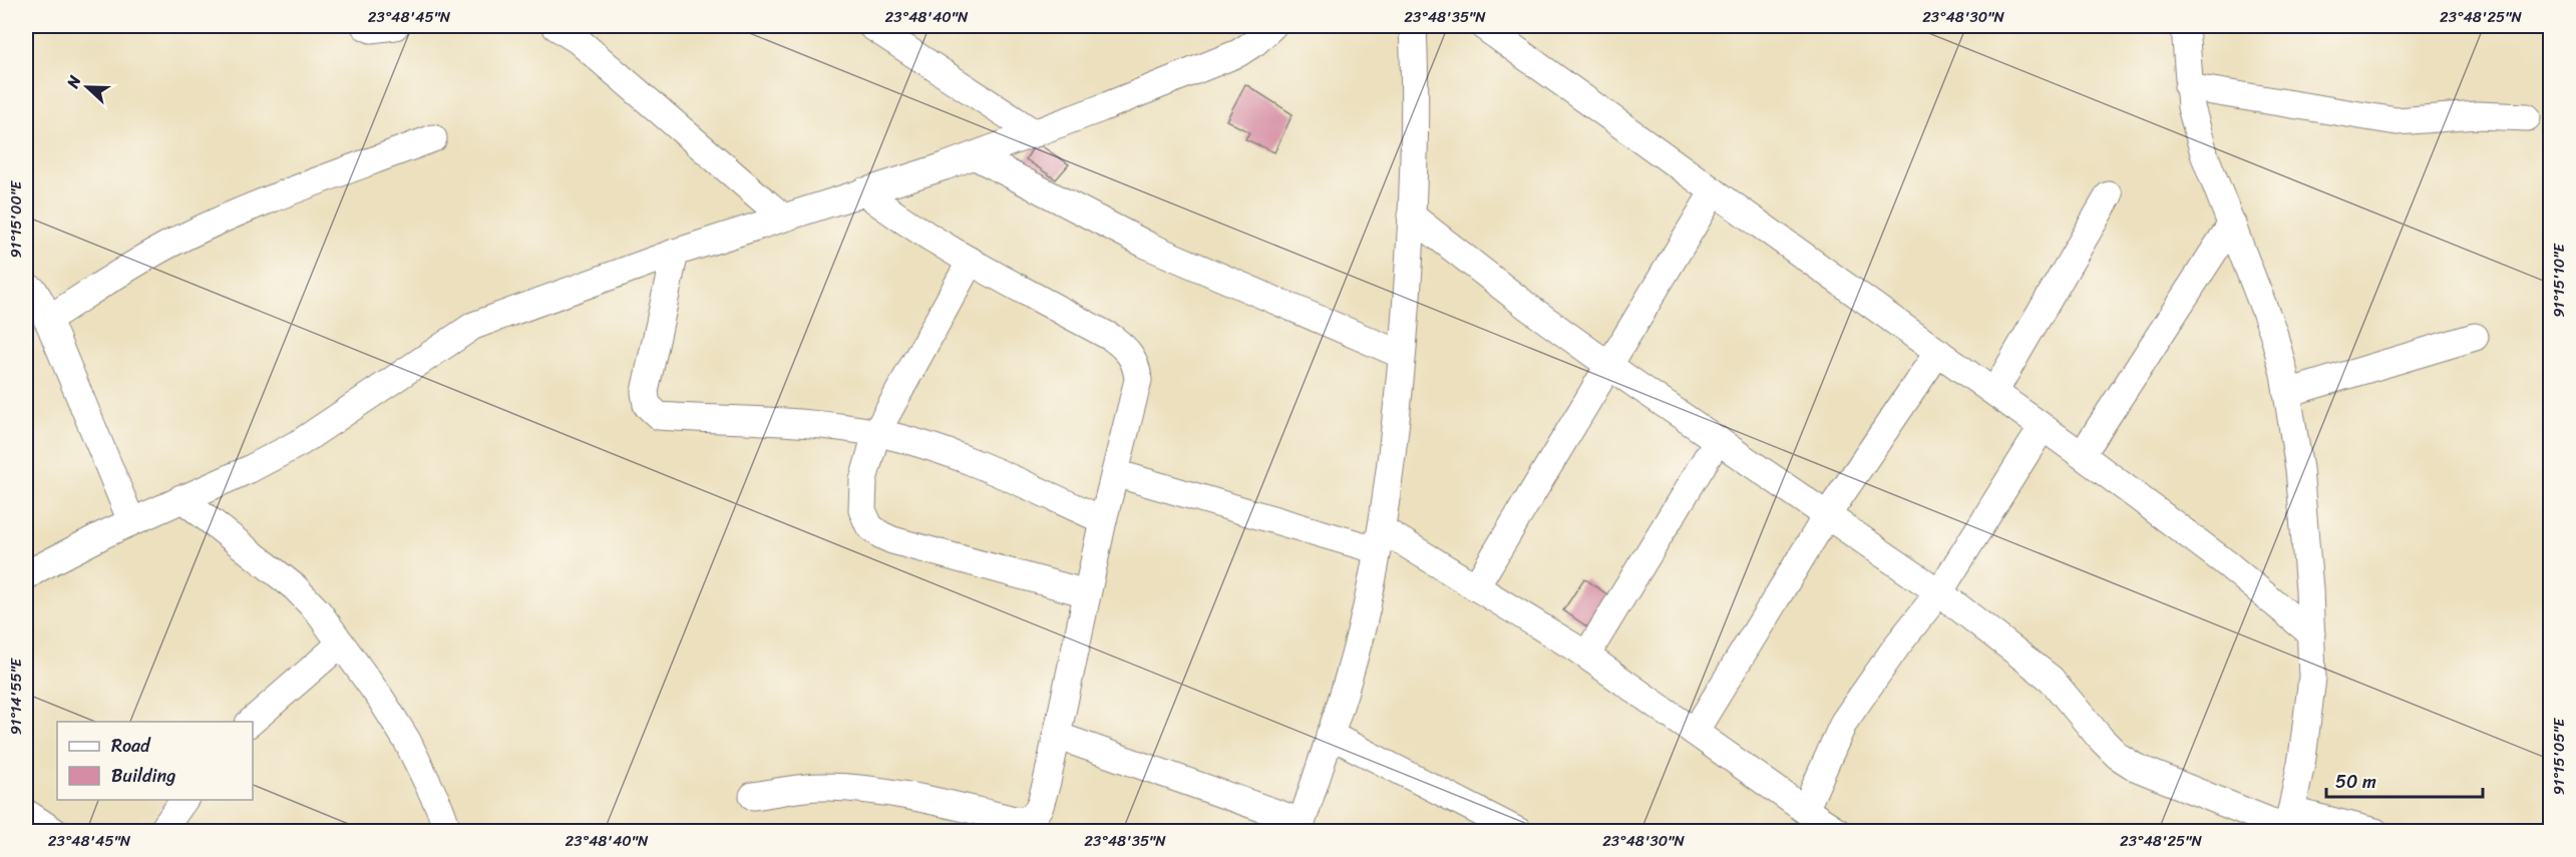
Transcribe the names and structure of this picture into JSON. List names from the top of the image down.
{
  "legend": ["Road", "Building"],
  "scale_bar": "50 m",
  "north": "left",
  "coordinates": [
    "23°48'45\"N",
    "23°48'40\"N",
    "23°48'35\"N",
    "23°48'30\"N",
    "23°48'25\"N",
    "91°15'00\"E",
    "91°15'10\"E",
    "91°14'55\"E",
    "91°15'05\"E"
  ]
}
